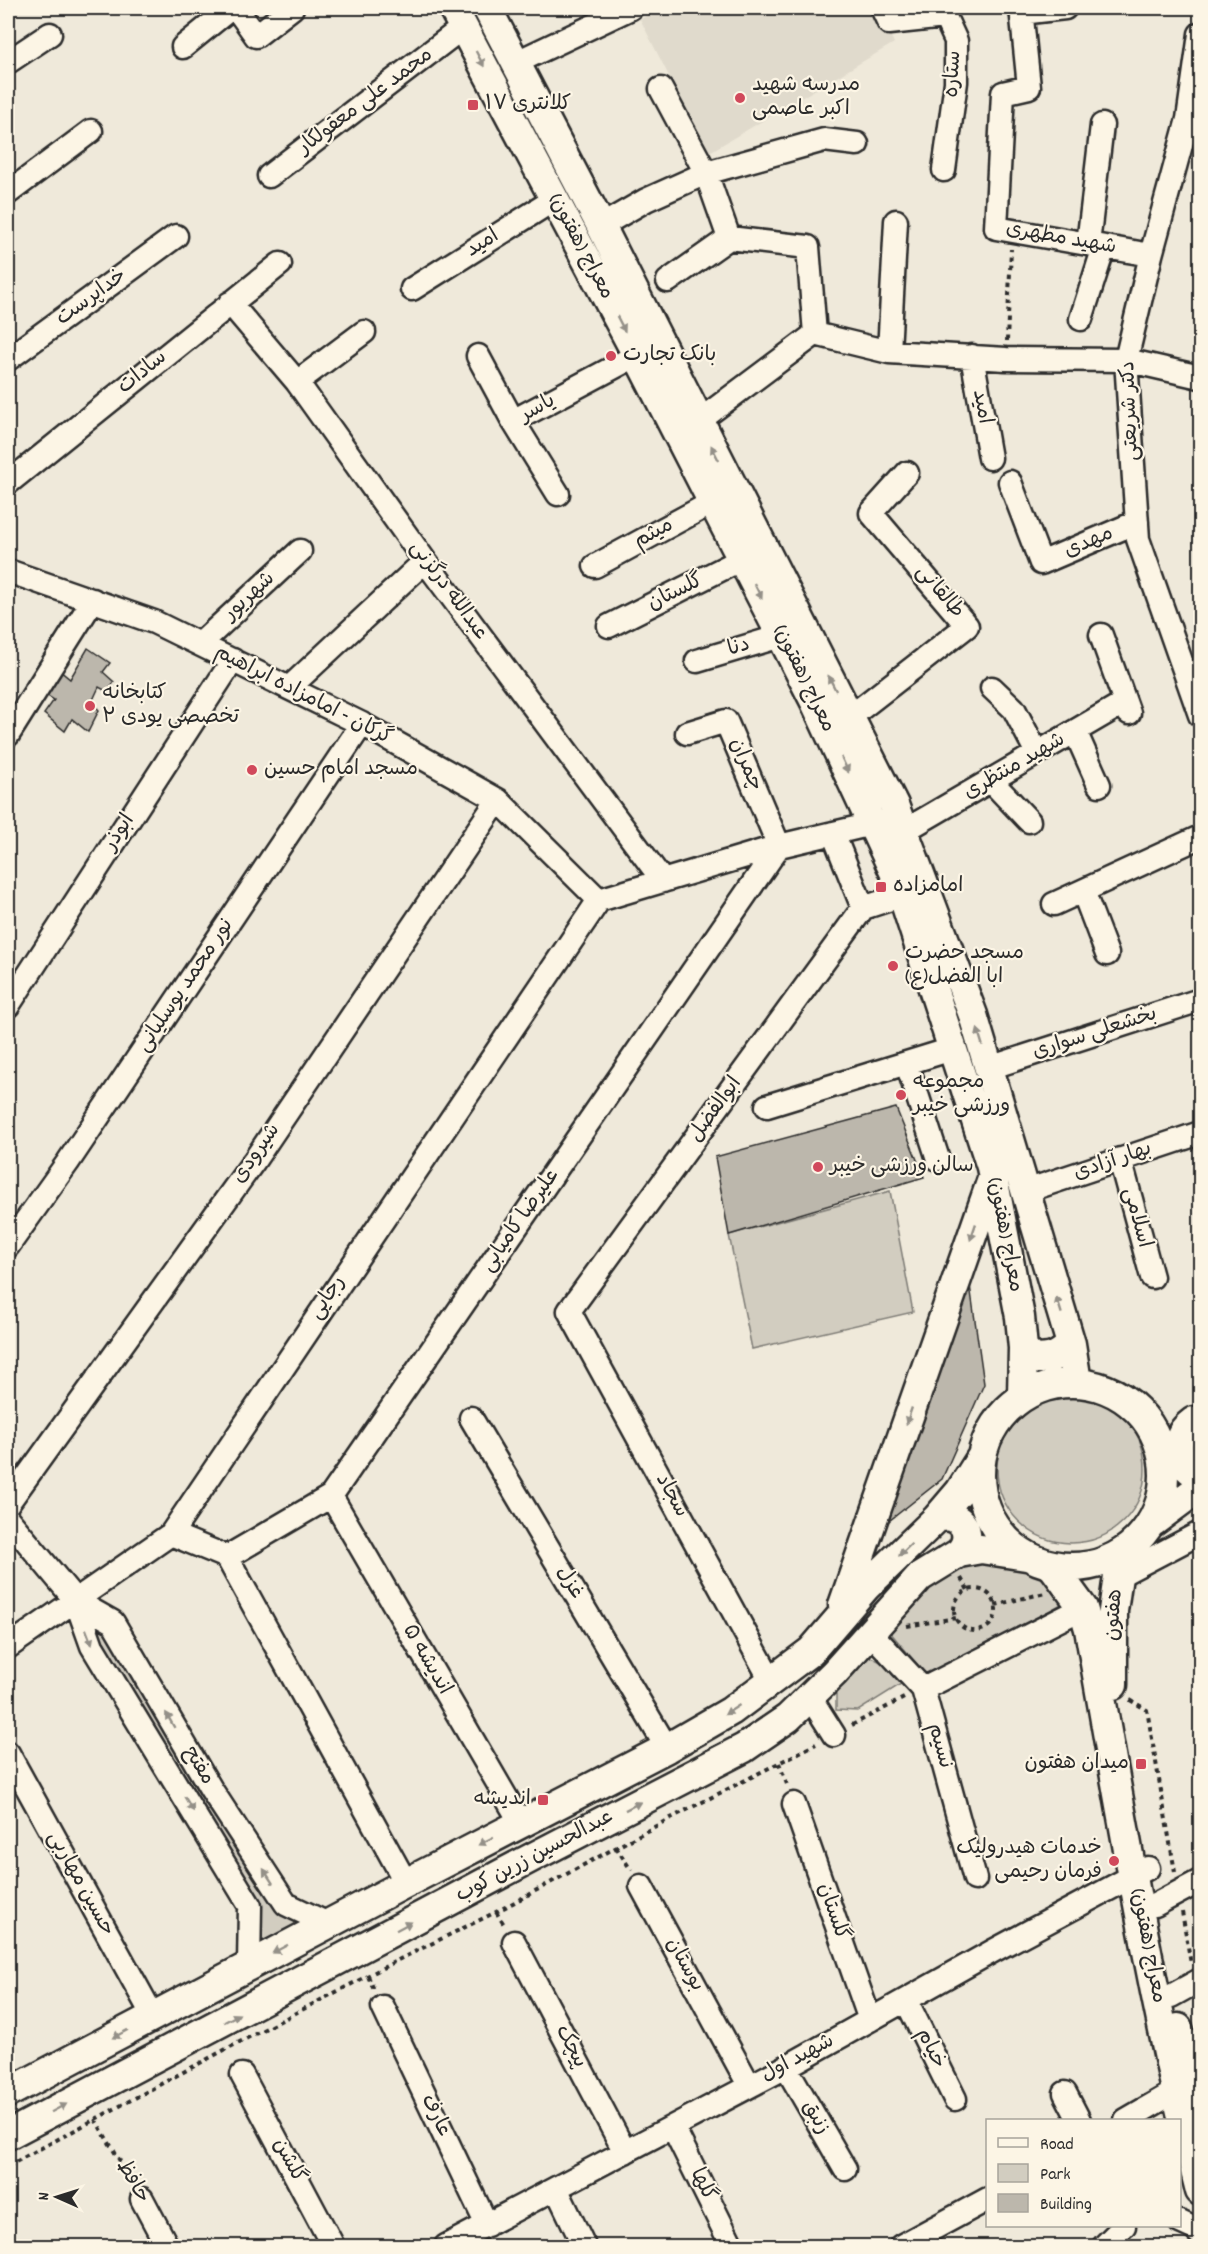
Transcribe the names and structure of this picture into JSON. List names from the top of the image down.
{
  "streets": {
    "main road": ["معراج (هفتون)", "هفتون", "عبدالحسین زرین کوب"],
    "street": [
      "ستاره",
      "محمد علی معقولکار",
      "شهید مطهری",
      "امید",
      "خداپرست",
      "سادات",
      "یاسر",
      "دکتر شریعتی",
      "میثم",
      "مهدی",
      "عبدالله درگزنی",
      "طالقانی",
      "گلستان",
      "شهریور",
      "دنا",
      "گرکان - امامزاده ابراهیم",
      "چمران",
      "شهید منتظری",
      "ابوذر",
      "نور محمد یوسلیانی",
      "بخشعلی سواری",
      "ابوالفضل",
      "شیرودی",
      "بهار آزادی",
      "اسلامی",
      "علیرضا کامیابی",
      "رجایی",
      "سجاد",
      "غزل",
      "اندیشه ۵",
      "نسیم",
      "مفتح",
      "حسین مهاربی",
      "بوستان",
      "پیچک",
      "خیام",
      "شهید اول",
      "عارف",
      "زنبق",
      "گلشن",
      "حافظ",
      "گلها"
    ]
  },
  "crossings": [
    ["محمد علی معقولکار", "معراج (هفتون)"],
    ["شهید مطهری", "دکتر شریعتی"],
    ["امید", "معراج (هفتون)"],
    ["معراج (هفتون)", "یاسر"],
    ["معراج (هفتون)", "میثم"],
    ["معراج (هفتون)", "طالقانی"],
    ["معراج (هفتون)", "گلستان"],
    ["معراج (هفتون)", "دنا"],
    ["معراج (هفتون)", "شهید منتظری"],
    ["معراج (هفتون)", "بخشعلی سواری"],
    ["معراج (هفتون)", "بهار آزادی"],
    ["معراج (هفتون)", "هفتون"],
    ["معراج (هفتون)", "عبدالحسین زرین کوب"],
    ["معراج (هفتون)", "شهید اول"],
    ["سادات", "عبدالله درگزنی"],
    ["دکتر شریعتی", "مهدی"],
    ["گلستان", "شهید اول"],
    ["شهریور", "گرکان - امامزاده ابراهیم"],
    ["گرکان - امامزاده ابراهیم", "ابوذر"],
    ["گرکان - امامزاده ابراهیم", "نور محمد یوسلیانی"],
    ["گرکان - امامزاده ابراهیم", "شیرودی"],
    ["گرکان - امامزاده ابراهیم", "رجایی"],
    ["چمران", "علیرضا کامیابی"],
    ["ابوالفضل", "سجاد"],
    ["بهار آزادی", "اسلامی"],
    ["علیرضا کامیابی", "اندیشه ۵"],
    ["رجایی", "مفتح"],
    ["سجاد", "عبدالحسین زرین کوب"],
    ["غزل", "عبدالحسین زرین کوب"],
    ["هفتون", "عبدالحسین زرین کوب"],
    ["اندیشه ۵", "عبدالحسین زرین کوب"],
    ["نسیم", "عبدالحسین زرین کوب"],
    ["مفتح", "عبدالحسین زرین کوب"],
    ["عبدالحسین زرین کوب", "حسین مهاربی"],
    ["بوستان", "شهید اول"],
    ["پیچک", "شهید اول"],
    ["خیام", "شهید اول"],
    ["شهید اول", "عارف"],
    ["شهید اول", "زنبق"],
    ["شهید اول", "گلها"]
  ],
  "places": {
    "other": [
      "مدرسه شهید اکبر عاصمی",
      "بانک تجارت",
      "کتابخانه تخصصی یودی ۲",
      "مسجد امام حسین",
      "مسجد حضرت ابا الفضل(ع)",
      "مجموعه ورزشی خیبر",
      "سالن ورزشی خیبر",
      "خدمات هیدرولیک فرمان رحیمی"
    ],
    "transit": [
      "کلانتری ۱۷",
      "امامزاده",
      "میدان هفتون",
      "اندیشه"
    ]
  },
  "legend": ["Road", "Park", "Building"],
  "north": "left"
}
